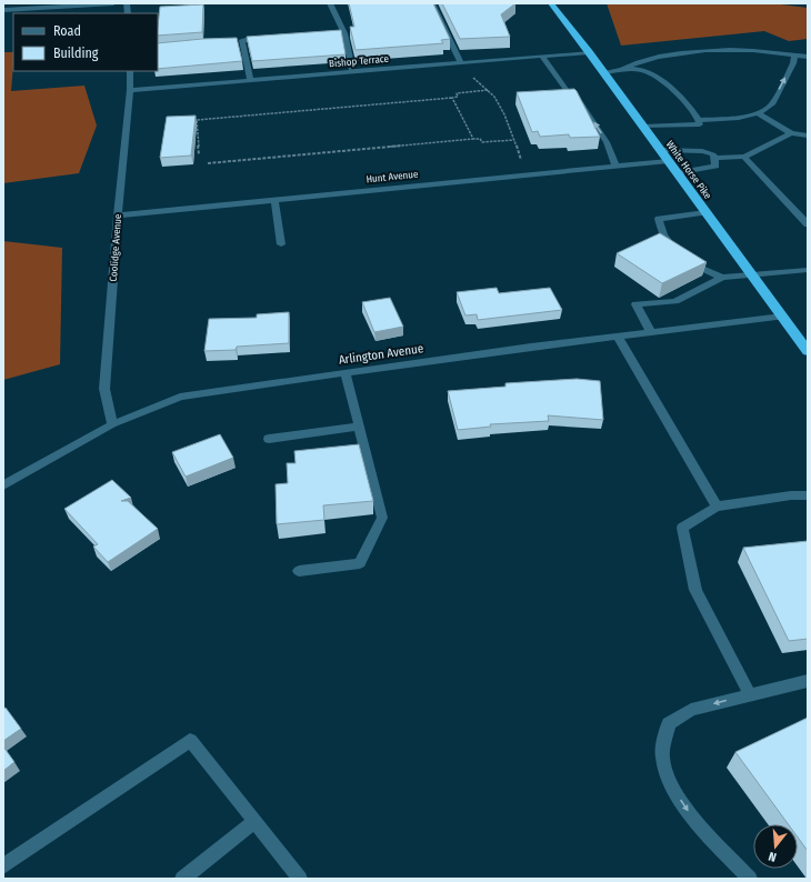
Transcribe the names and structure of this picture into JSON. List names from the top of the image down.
{
  "streets": {
    "highway": ["White Horse Pike"],
    "street": [
      "Bishop Terrace",
      "Hunt Avenue",
      "Coolidge Avenue",
      "Arlington Avenue"
    ]
  },
  "crossings": [
    ["Bishop Terrace", "White Horse Pike"],
    ["Bishop Terrace", "Coolidge Avenue"],
    ["White Horse Pike", "Hunt Avenue"],
    ["White Horse Pike", "Arlington Avenue"],
    ["Hunt Avenue", "Coolidge Avenue"],
    ["Coolidge Avenue", "Arlington Avenue"]
  ],
  "legend": ["Road", "Building"],
  "north": "bottom"
}
